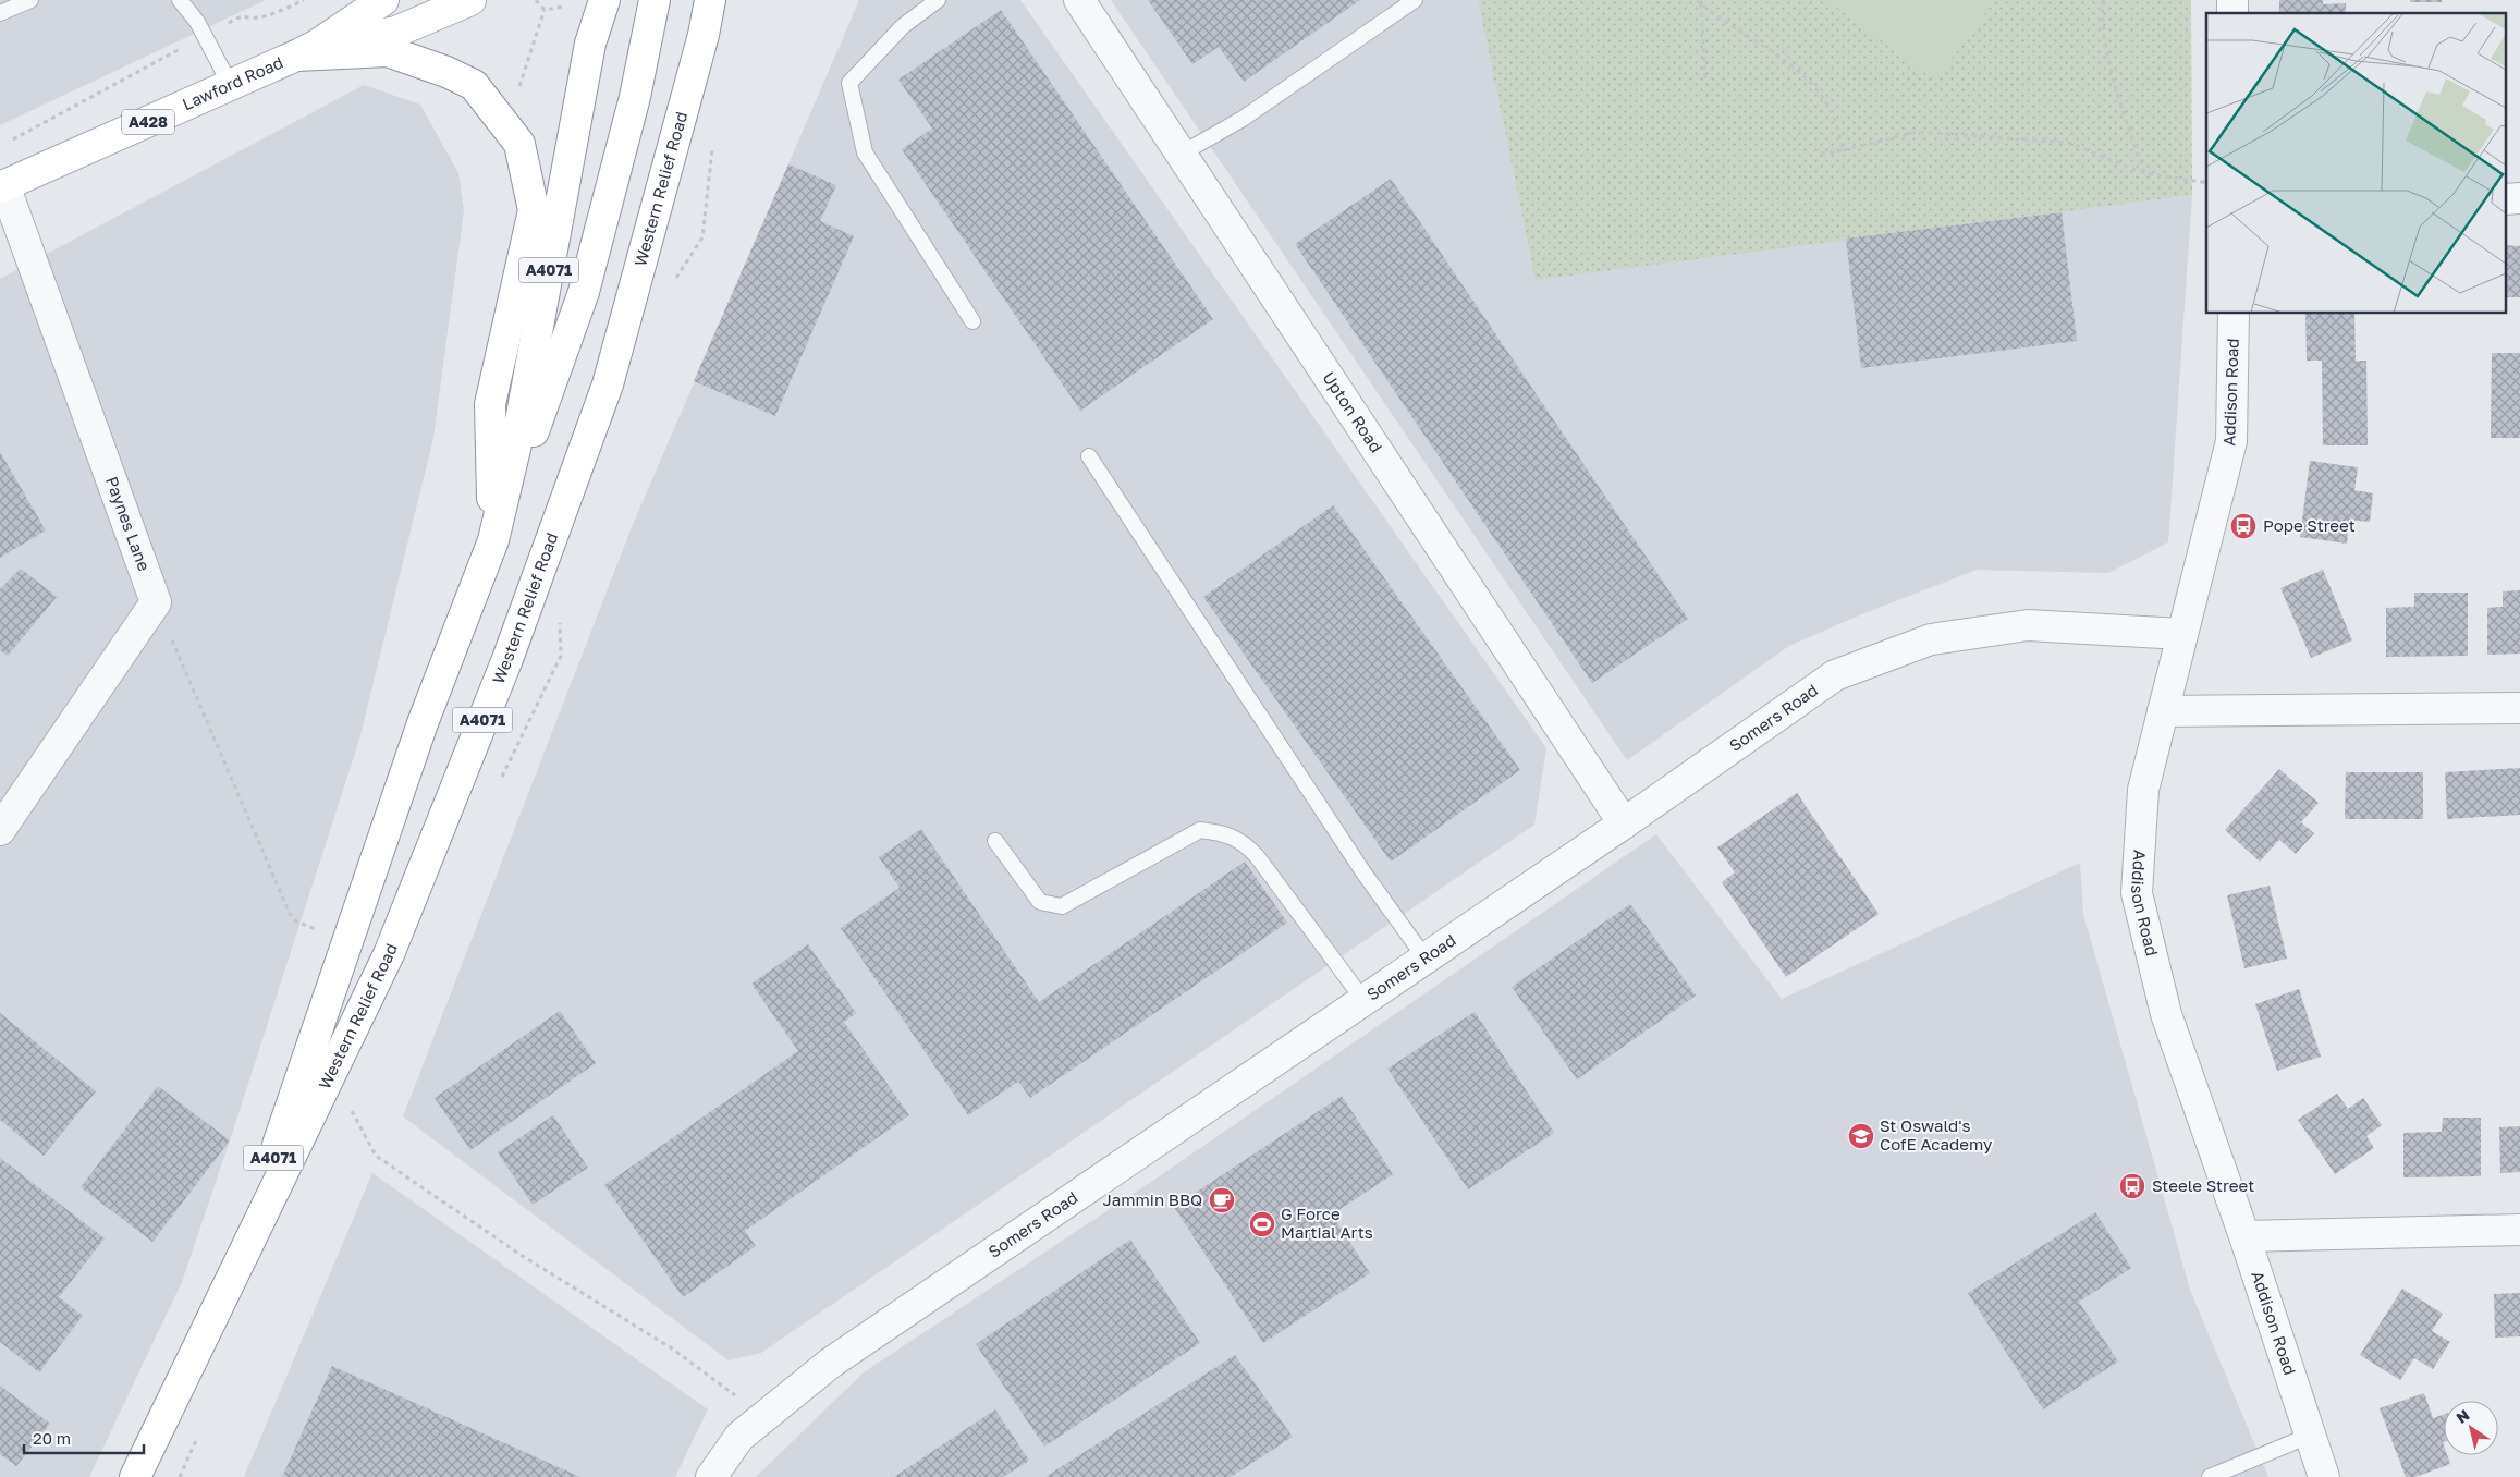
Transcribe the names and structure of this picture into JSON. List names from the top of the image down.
{
  "streets": {
    "main road": [
      "Lawford Road",
      "A428",
      "Western Relief Road",
      "A4071"
    ],
    "street": [
      "Addison Road",
      "Upton Road",
      "Paynes Lane",
      "Somers Road"
    ]
  },
  "crossings": [
    ["Lawford Road", "Paynes Lane"],
    ["Addison Road", "Somers Road"],
    ["Upton Road", "Somers Road"]
  ],
  "places": {
    "bus stop": ["Pope Street", "Steele Street"],
    "school or university": ["St Oswald's CofE Academy"],
    "cafe": ["Jammin BBQ"],
    "sports": ["G Force Martial Arts"]
  },
  "scale_bar": "20 m",
  "north": "top left"
}
